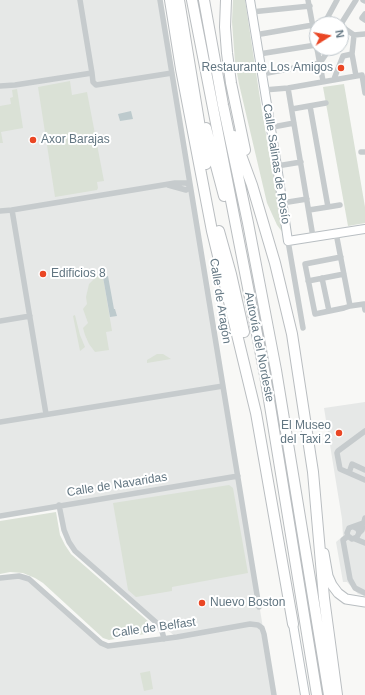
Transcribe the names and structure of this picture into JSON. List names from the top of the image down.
{
  "streets": {
    "highway": ["Autovía del Nordeste"],
    "street": [
      "Calle Salinas de Rosío",
      "Calle de Aragón",
      "Calle de Navaridas",
      "Calle de Belfast"
    ]
  },
  "crossings": [
    ["Calle de Aragón", "Calle de Navaridas"]
  ],
  "places": [
    "Restaurante Los Amigos",
    "Axor Barajas",
    "Edificios 8",
    "El Museo del Taxi 2",
    "Nuevo Boston"
  ],
  "north": "right"
}
